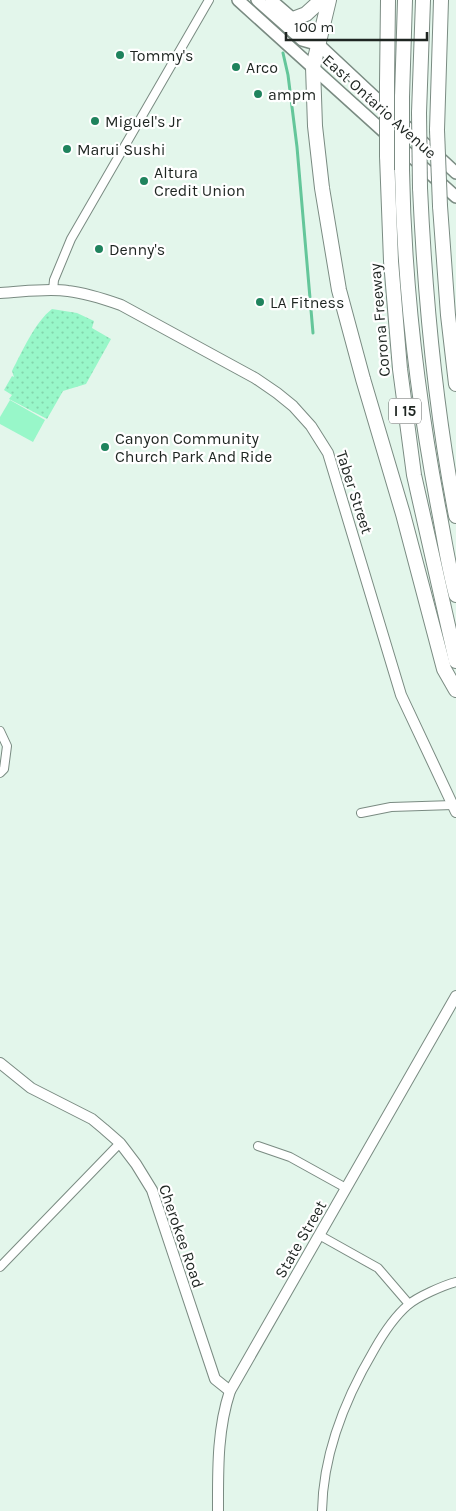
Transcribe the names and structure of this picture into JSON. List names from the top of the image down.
{
  "streets": {
    "highway": ["Corona Freeway", "I 15"],
    "main road": ["East Ontario Avenue"],
    "street": ["Taber Street", "Cherokee Road", "State Street"]
  },
  "crossings": [
    ["Cherokee Road", "State Street"]
  ],
  "places": [
    "Tommy's",
    "Arco",
    "ampm",
    "Miguel's Jr",
    "Marui Sushi",
    "Altura Credit Union",
    "Denny's",
    "LA Fitness",
    "Canyon Community Church Park And Ride"
  ],
  "scale_bar": "100 m"
}
